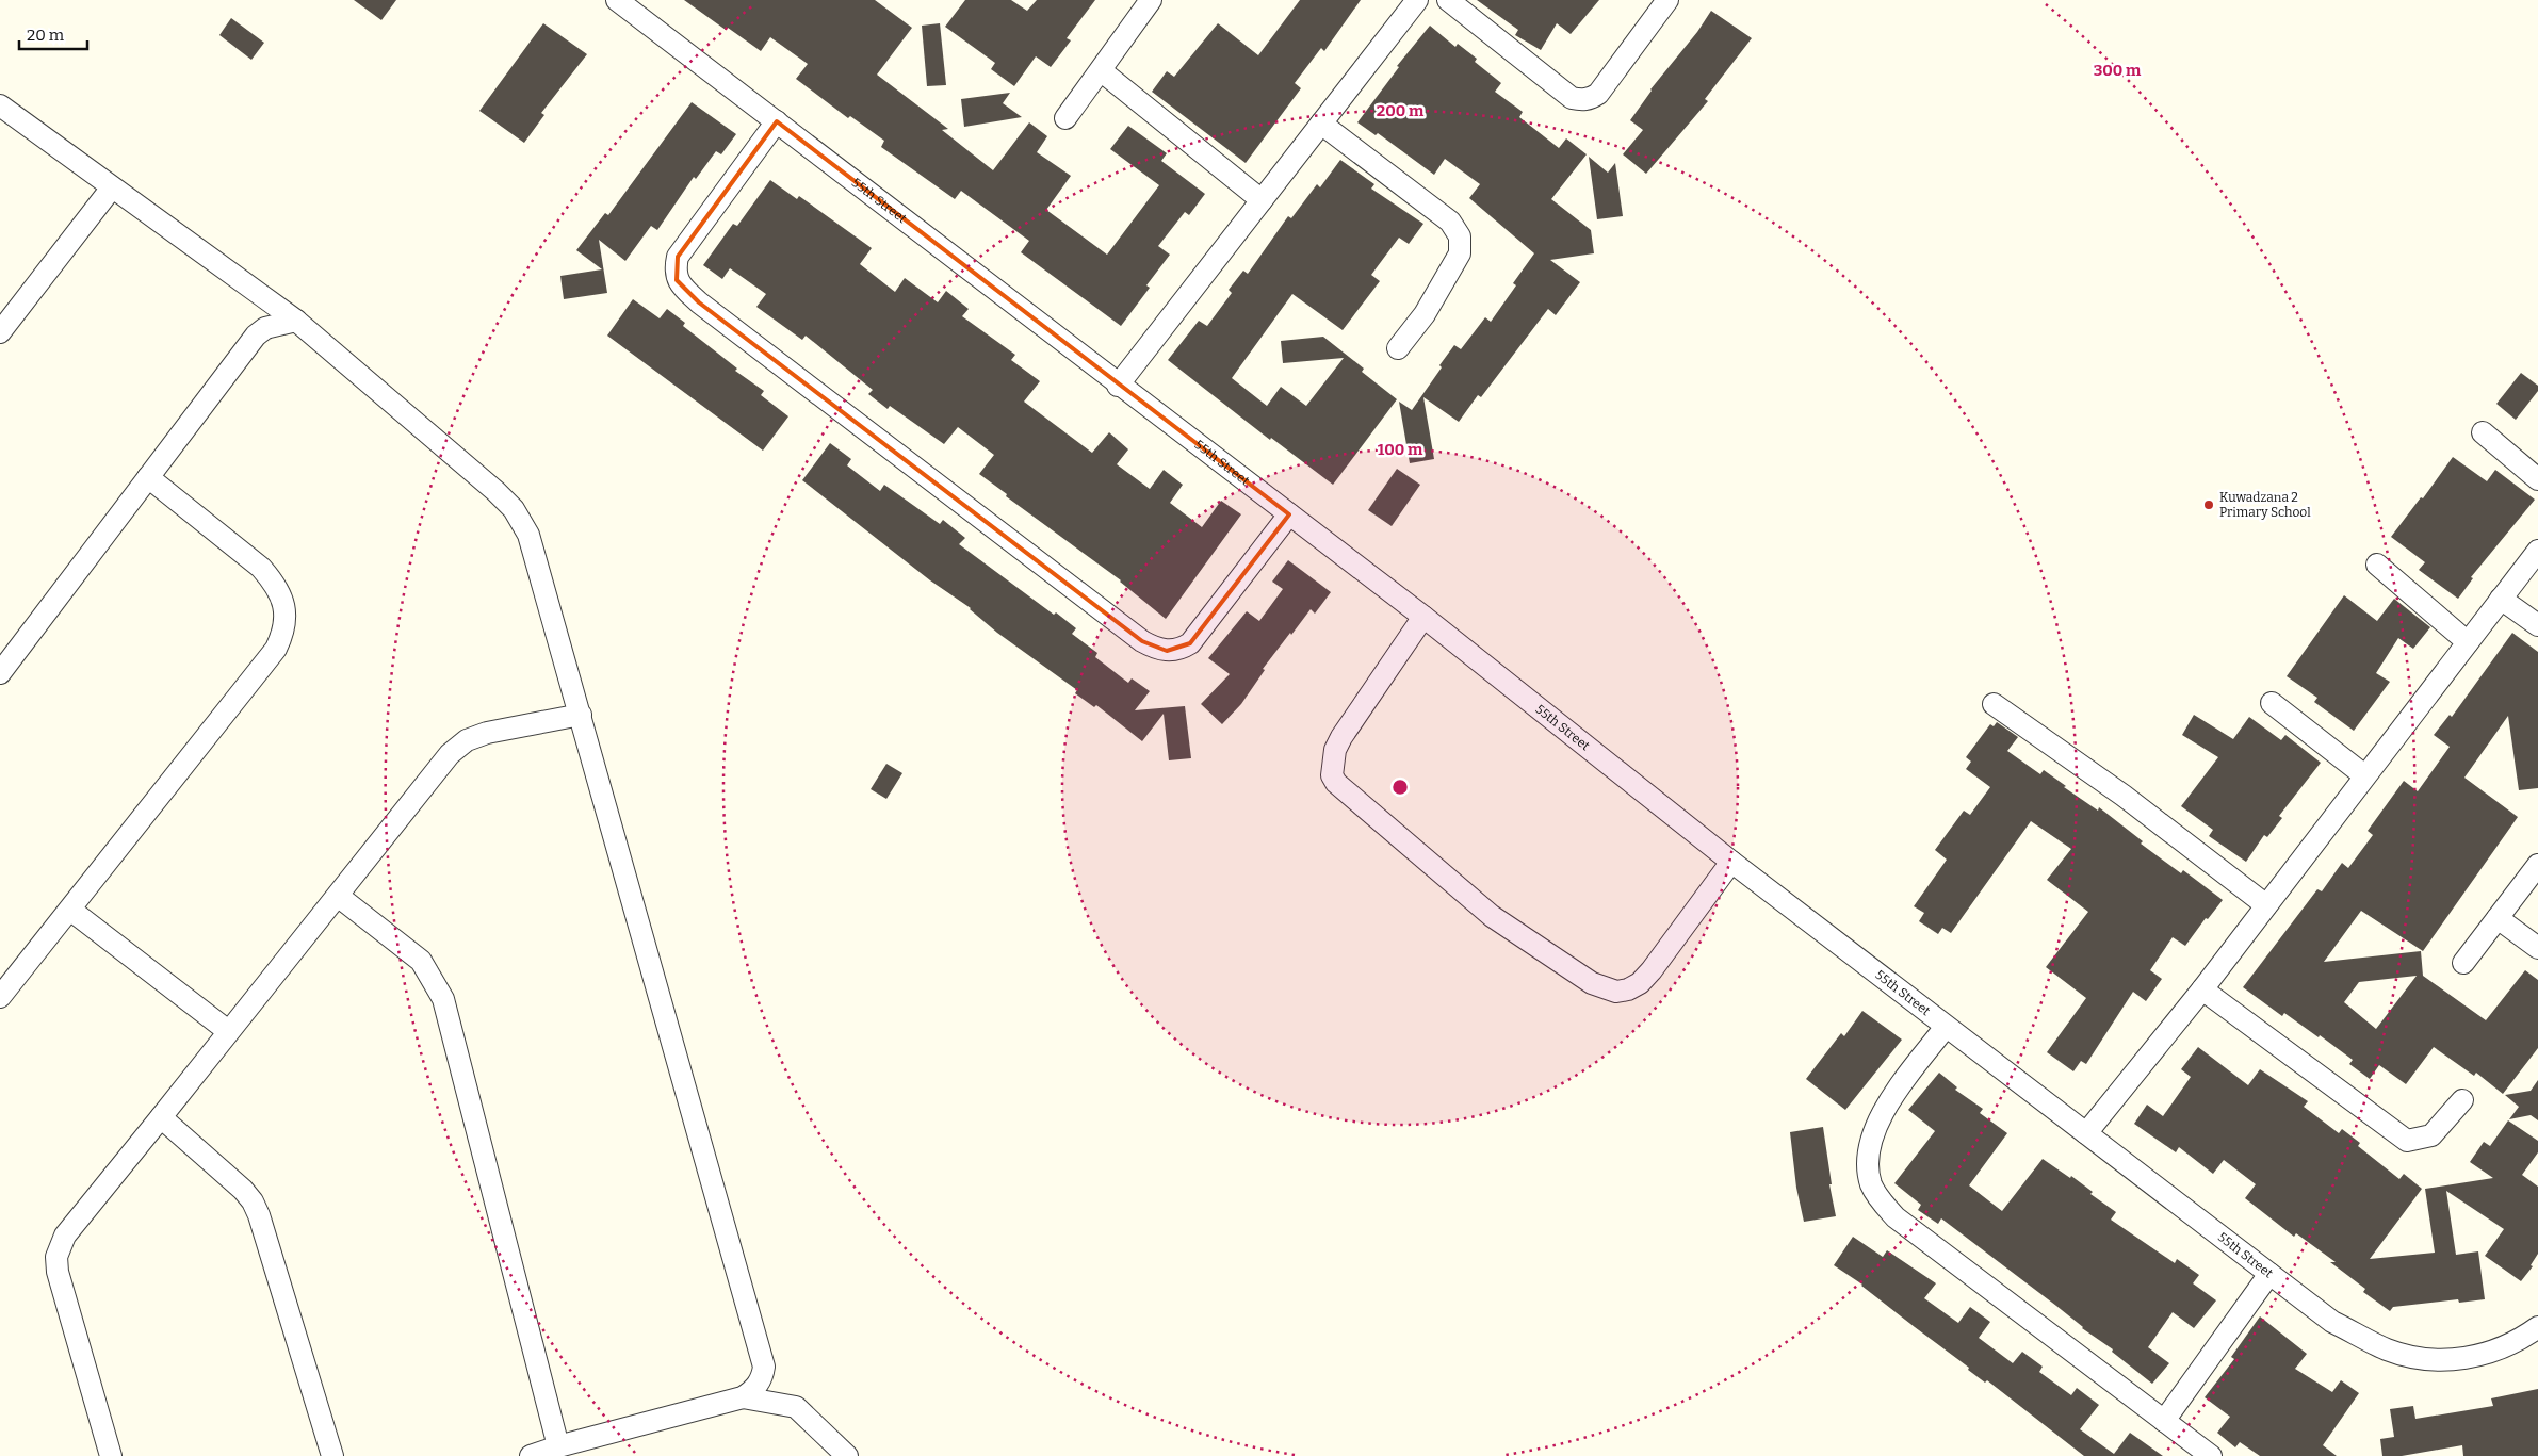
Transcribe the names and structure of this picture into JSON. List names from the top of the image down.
{
  "streets": {
    "street": ["55th Street"]
  },
  "places": ["Kuwadzana 2 Primary School"],
  "scale_bar": "20 m",
  "rings": ["300 m", "200 m", "100 m"]
}
